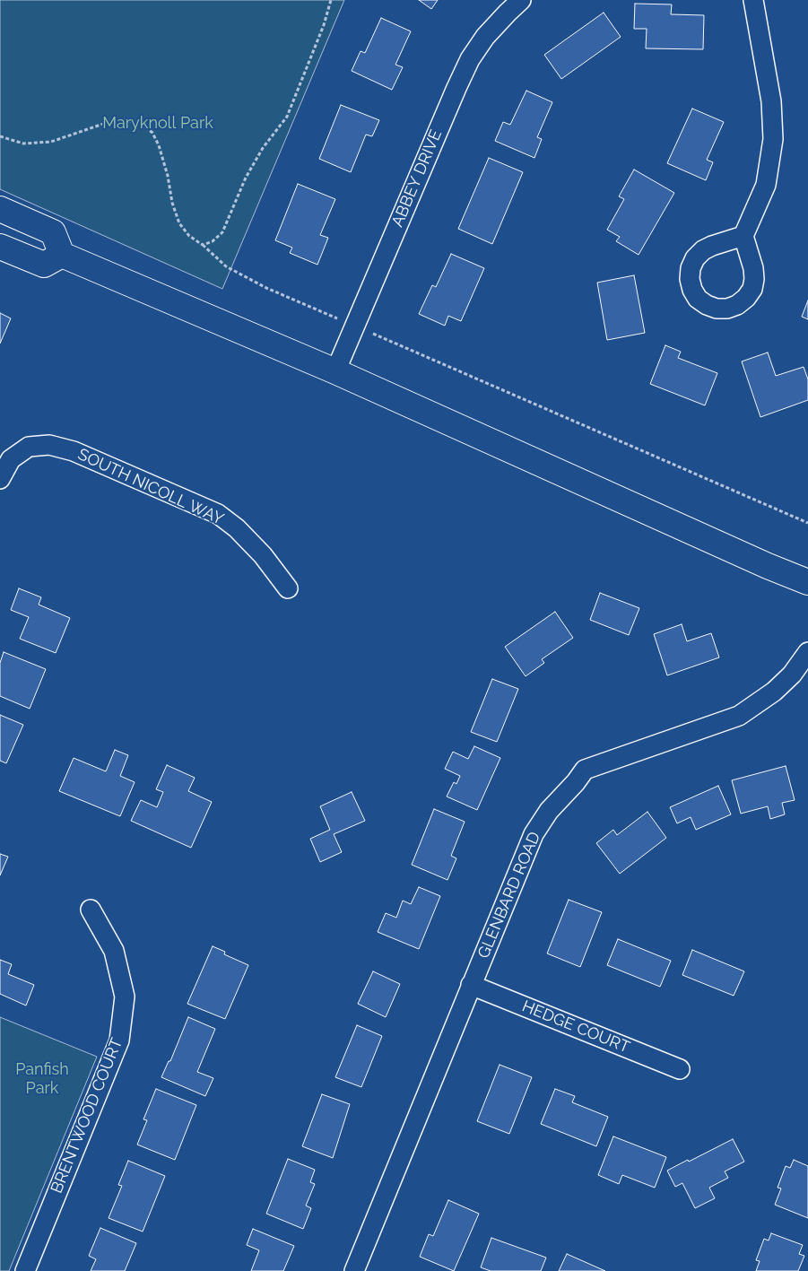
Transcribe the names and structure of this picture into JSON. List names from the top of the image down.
{
  "streets": {
    "street": [
      "ABBEY DRIVE",
      "SOUTH NICOLL WAY",
      "GLENBARD ROAD",
      "HEDGE COURT",
      "BRENTWOOD COURT"
    ]
  },
  "crossings": [
    ["GLENBARD ROAD", "HEDGE COURT"]
  ],
  "parks": ["Maryknoll Park", "Panfish Park"]
}
